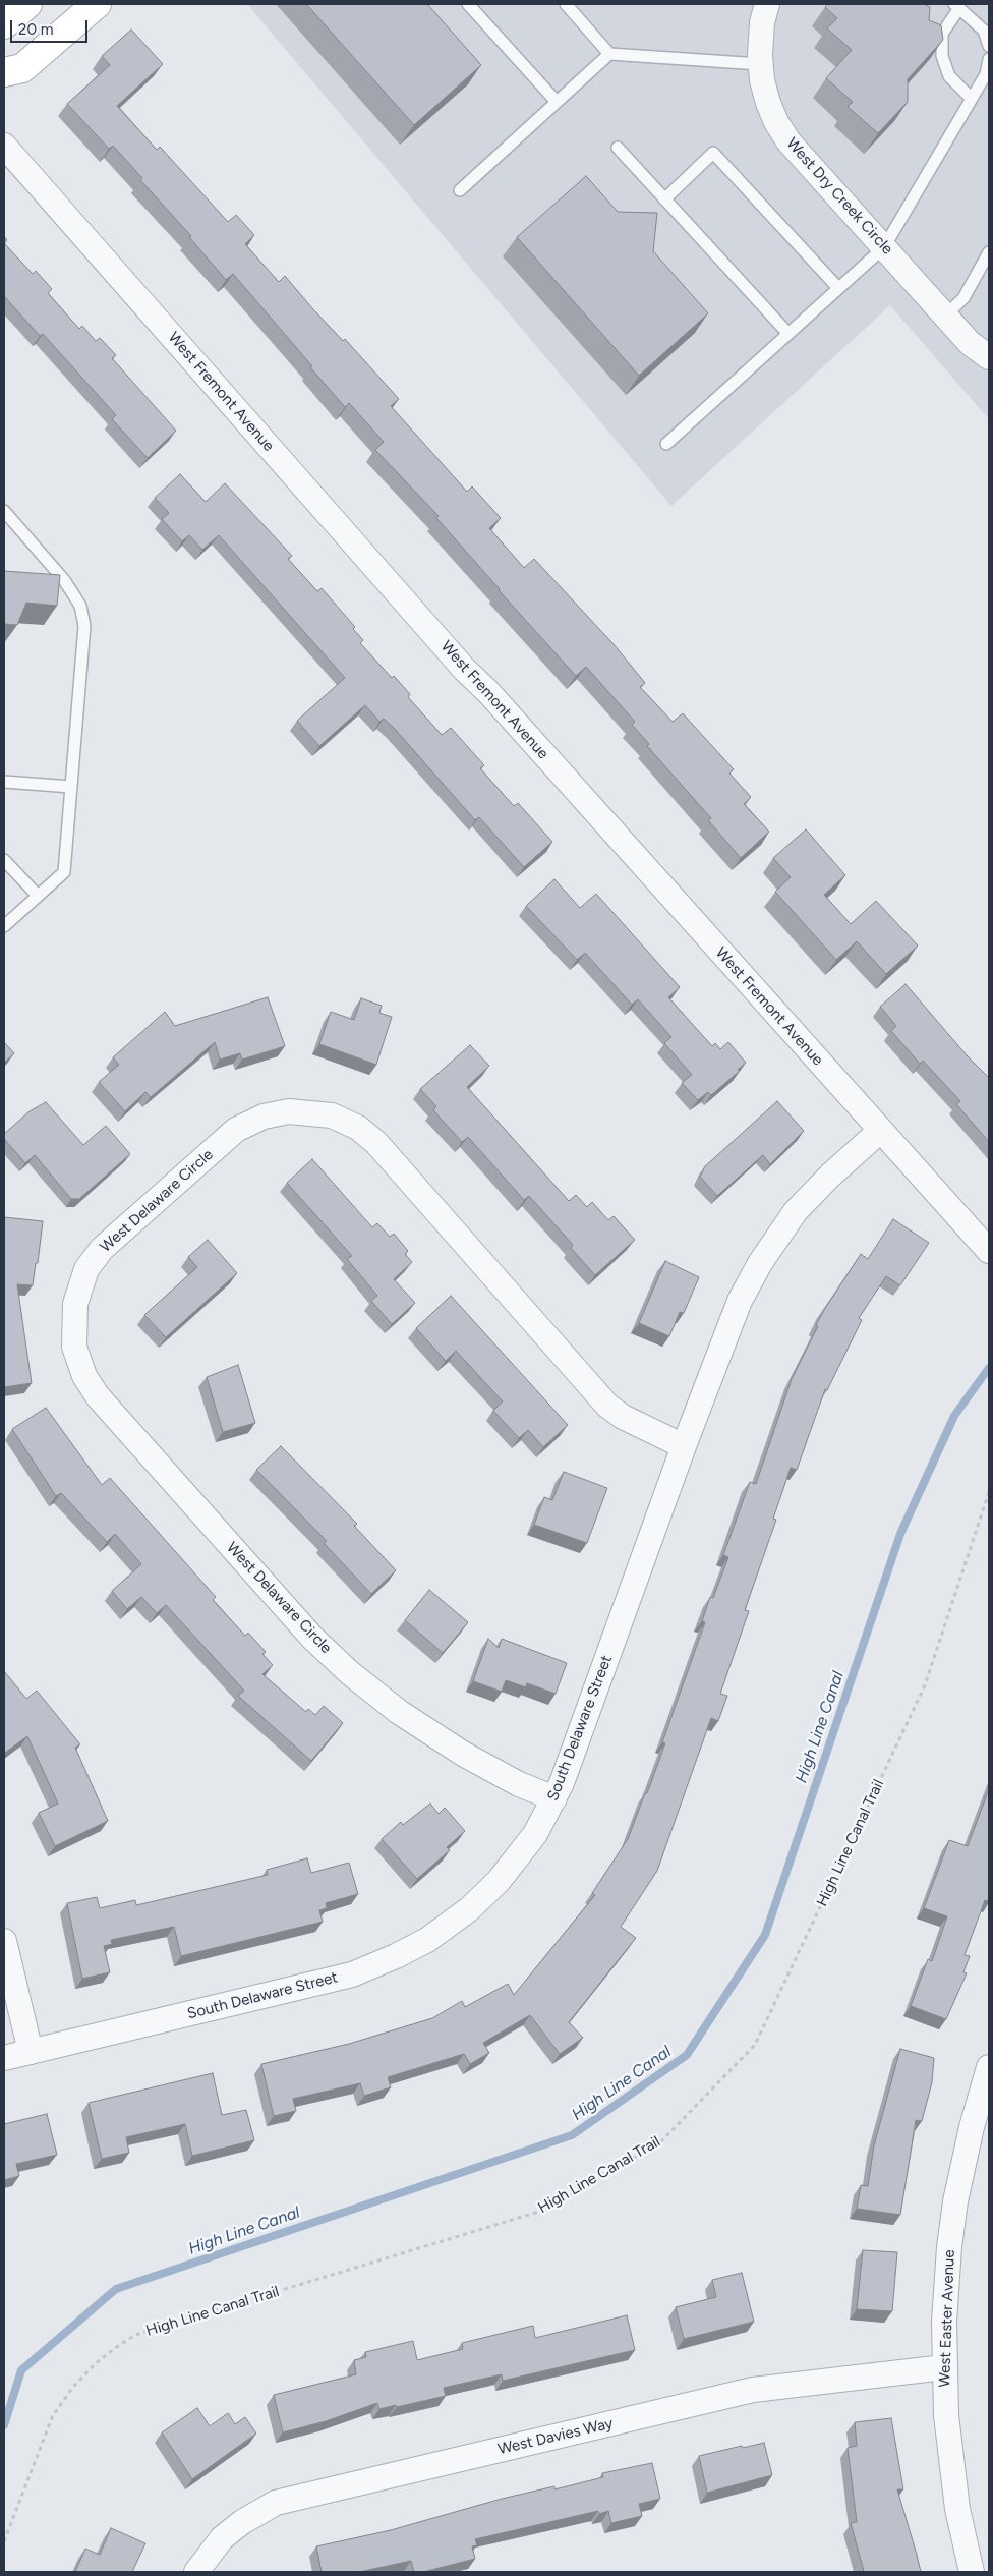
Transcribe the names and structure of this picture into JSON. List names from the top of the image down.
{
  "streets": {
    "street": [
      "West Dry Creek Circle",
      "West Fremont Avenue",
      "West Delaware Circle",
      "South Delaware Street",
      "West Easter Avenue",
      "West Davies Way"
    ],
    "path": ["High Line Canal Trail"]
  },
  "crossings": [
    ["West Fremont Avenue", "South Delaware Street"],
    ["West Delaware Circle", "South Delaware Street"],
    ["West Easter Avenue", "West Davies Way"]
  ],
  "water": ["High Line Canal"],
  "scale_bar": "20 m"
}
